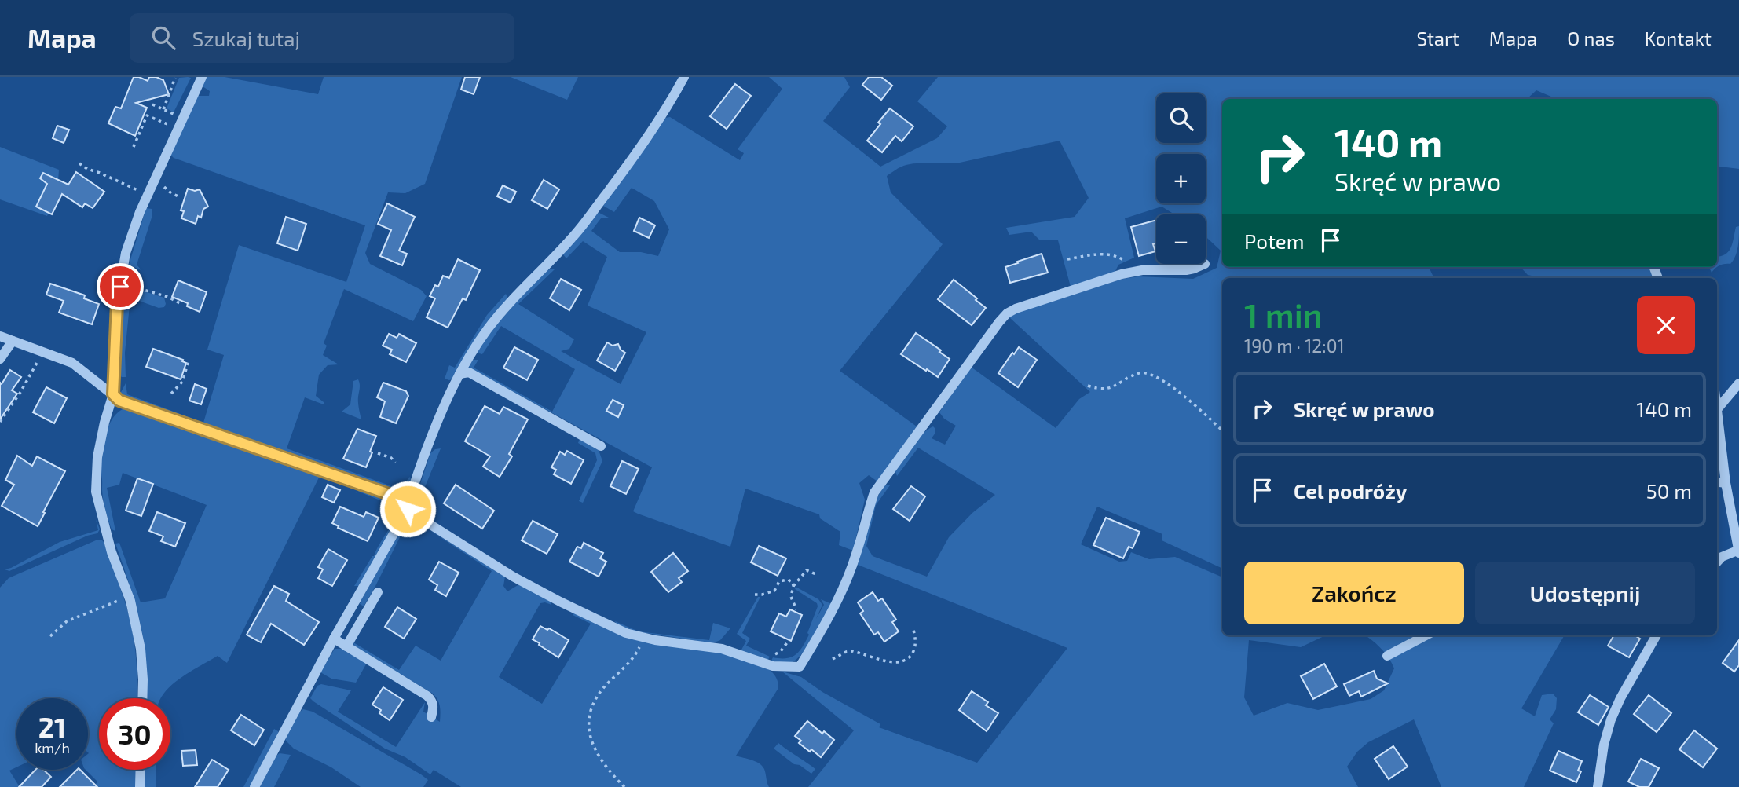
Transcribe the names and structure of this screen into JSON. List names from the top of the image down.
{
  "page": {
    "header": "Mapa",
    "search": "Szukaj tutaj",
    "nav": [
      "Start",
      "Mapa",
      "O nas",
      "Kontakt"
    ],
    "map_buttons": ["+", "−"],
    "turn": ["140 m", "Skręć w prawo"],
    "then": "Potem",
    "heading": ["1 min", "190 m · 12:01"],
    "list": [
      {
        "name": "Skręć w prawo",
        "value": "140 m"
      },
      {
        "name": "Cel podróży",
        "value": "50 m"
      }
    ],
    "buttons": ["Zakończ", "Udostępnij"],
    "speed": "21 km/h",
    "limit": "30"
  }
}
